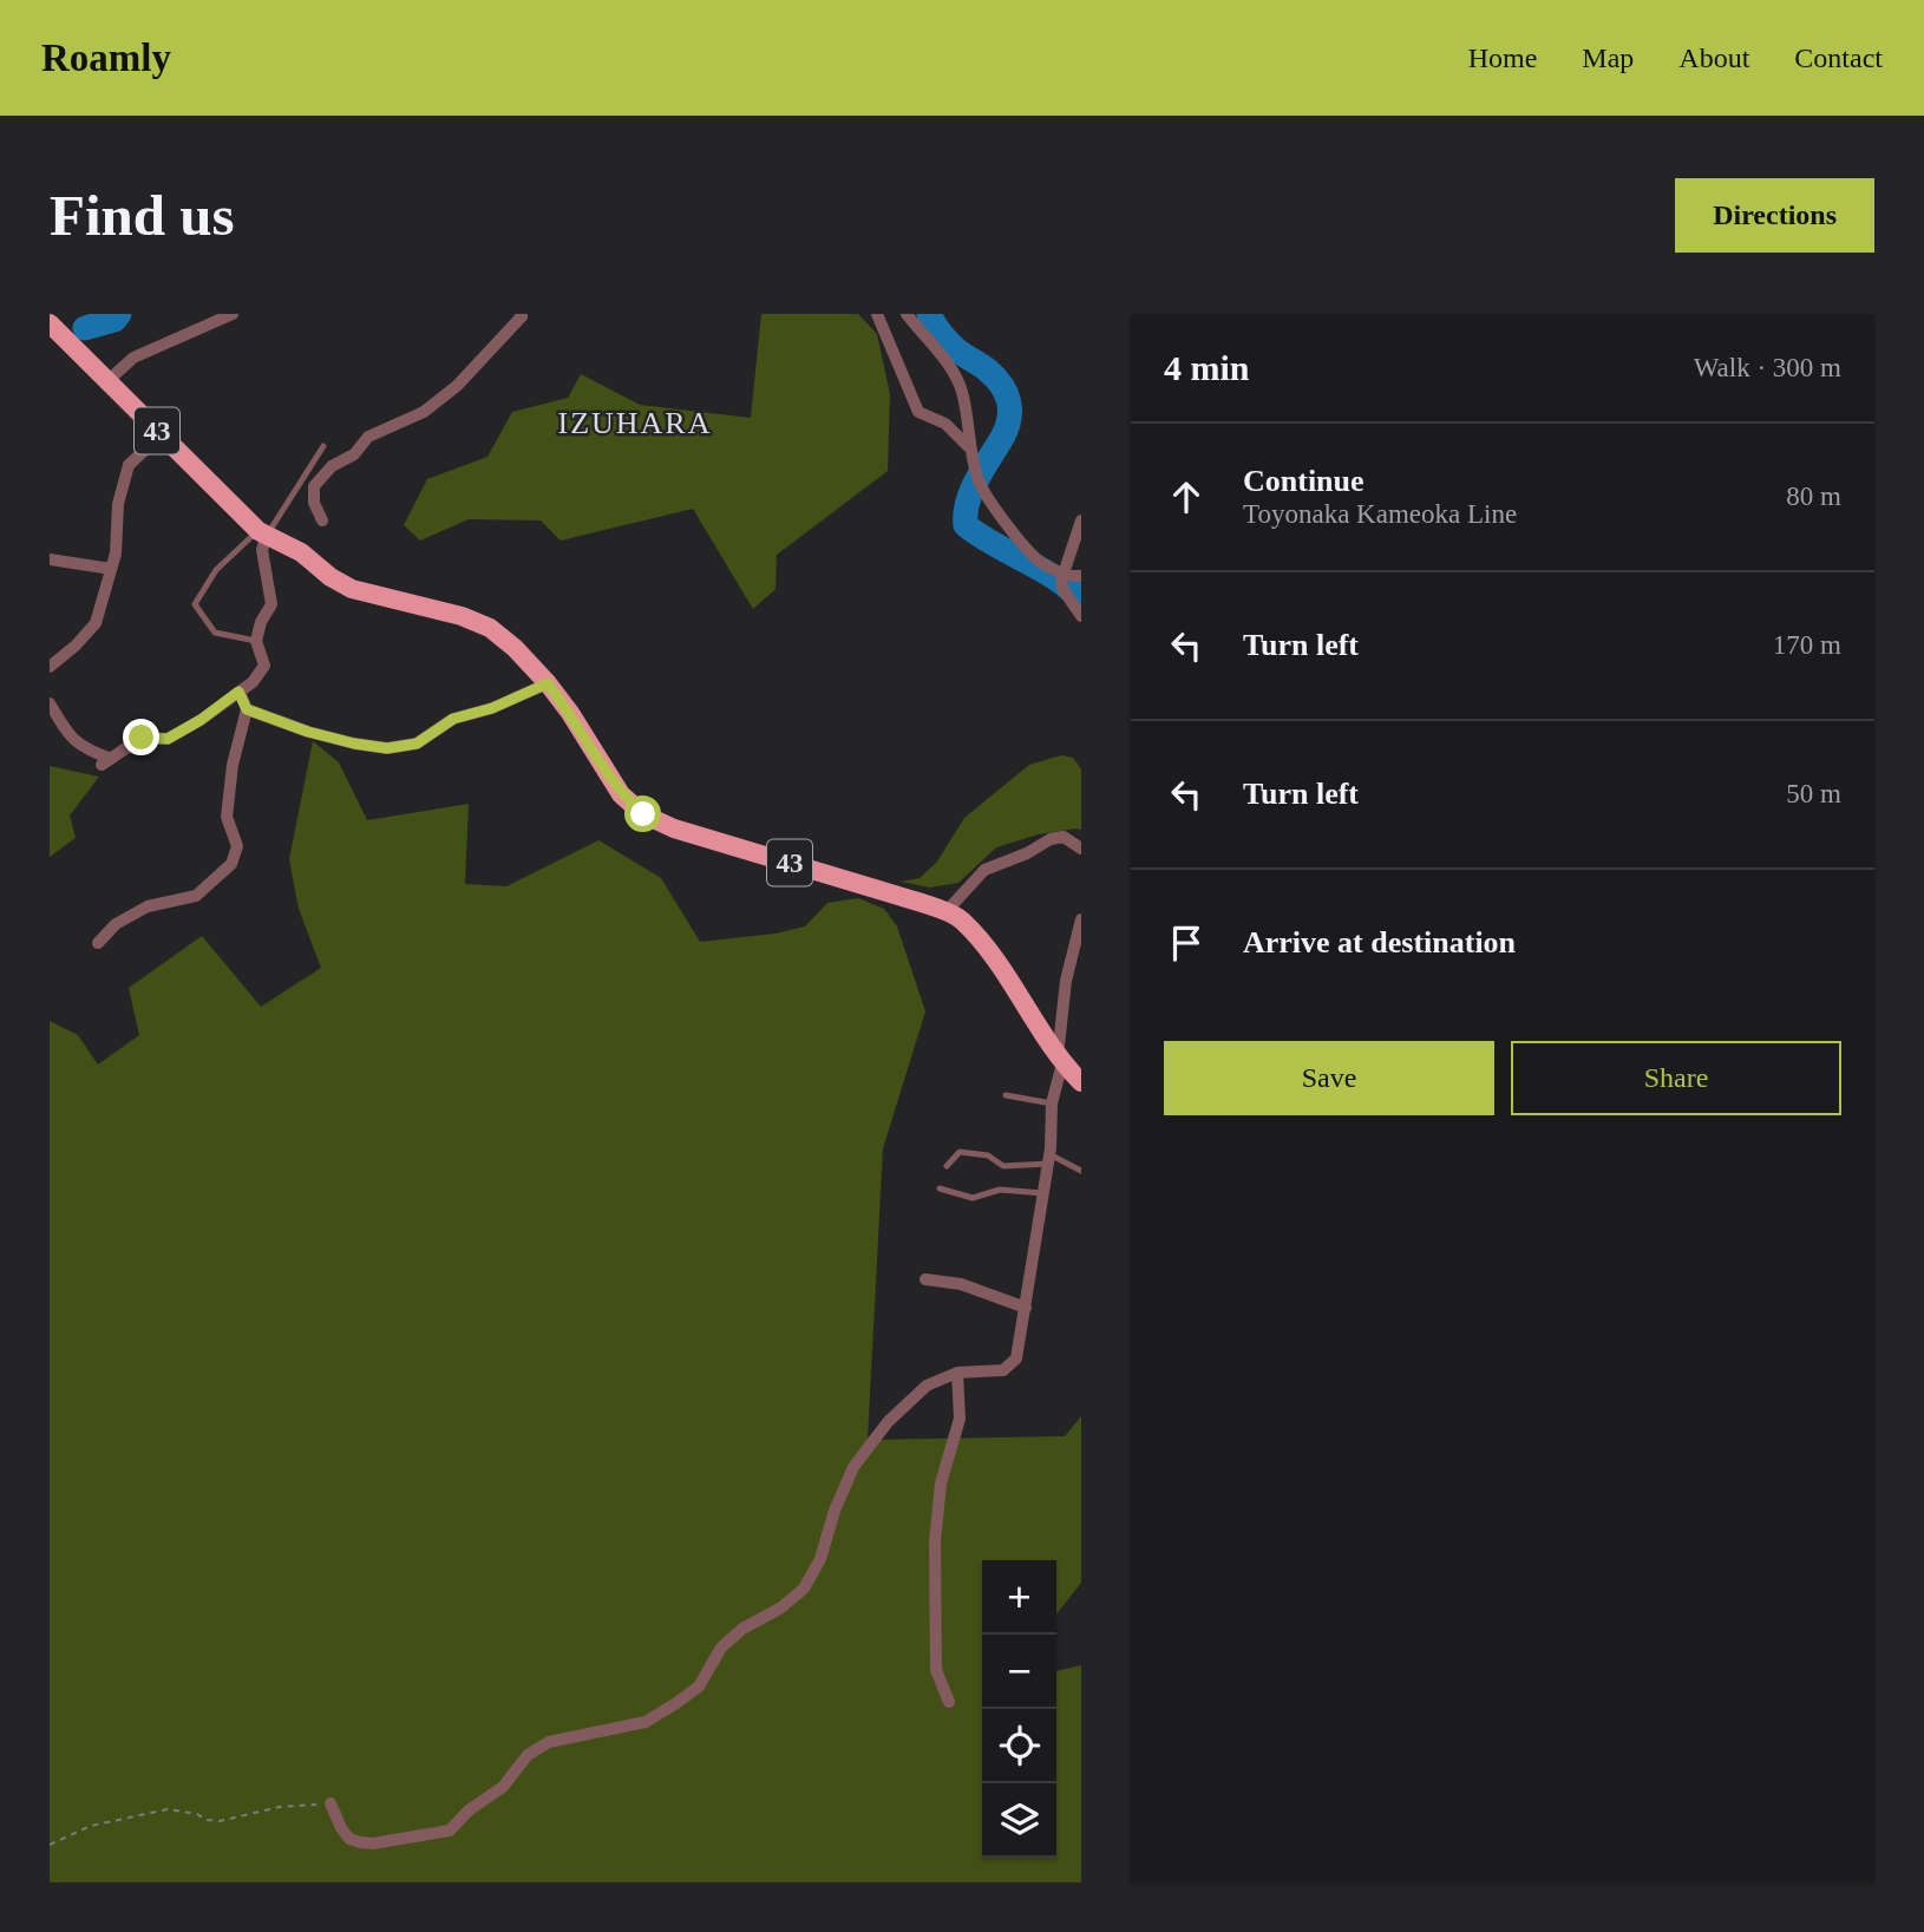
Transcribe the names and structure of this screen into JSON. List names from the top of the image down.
{
  "streets": {
    "main road": ["43"]
  },
  "districts": ["IZUHARA"],
  "page": {
    "header": "Roamly",
    "nav": [
      "Home",
      "Map",
      "About",
      "Contact"
    ],
    "buttons": [
      "Directions",
      ["Save", "Share"]
    ],
    "title": "Find us",
    "heading": ["4 min", "Walk · 300 m"],
    "list": [
      ["Continue", "Toyonaka Kameoka Line", "80 m"],
      ["Turn left", "170 m"],
      ["Turn left", "50 m"],
      "Arrive at destination"
    ],
    "map_buttons": ["+", "−"]
  }
}
